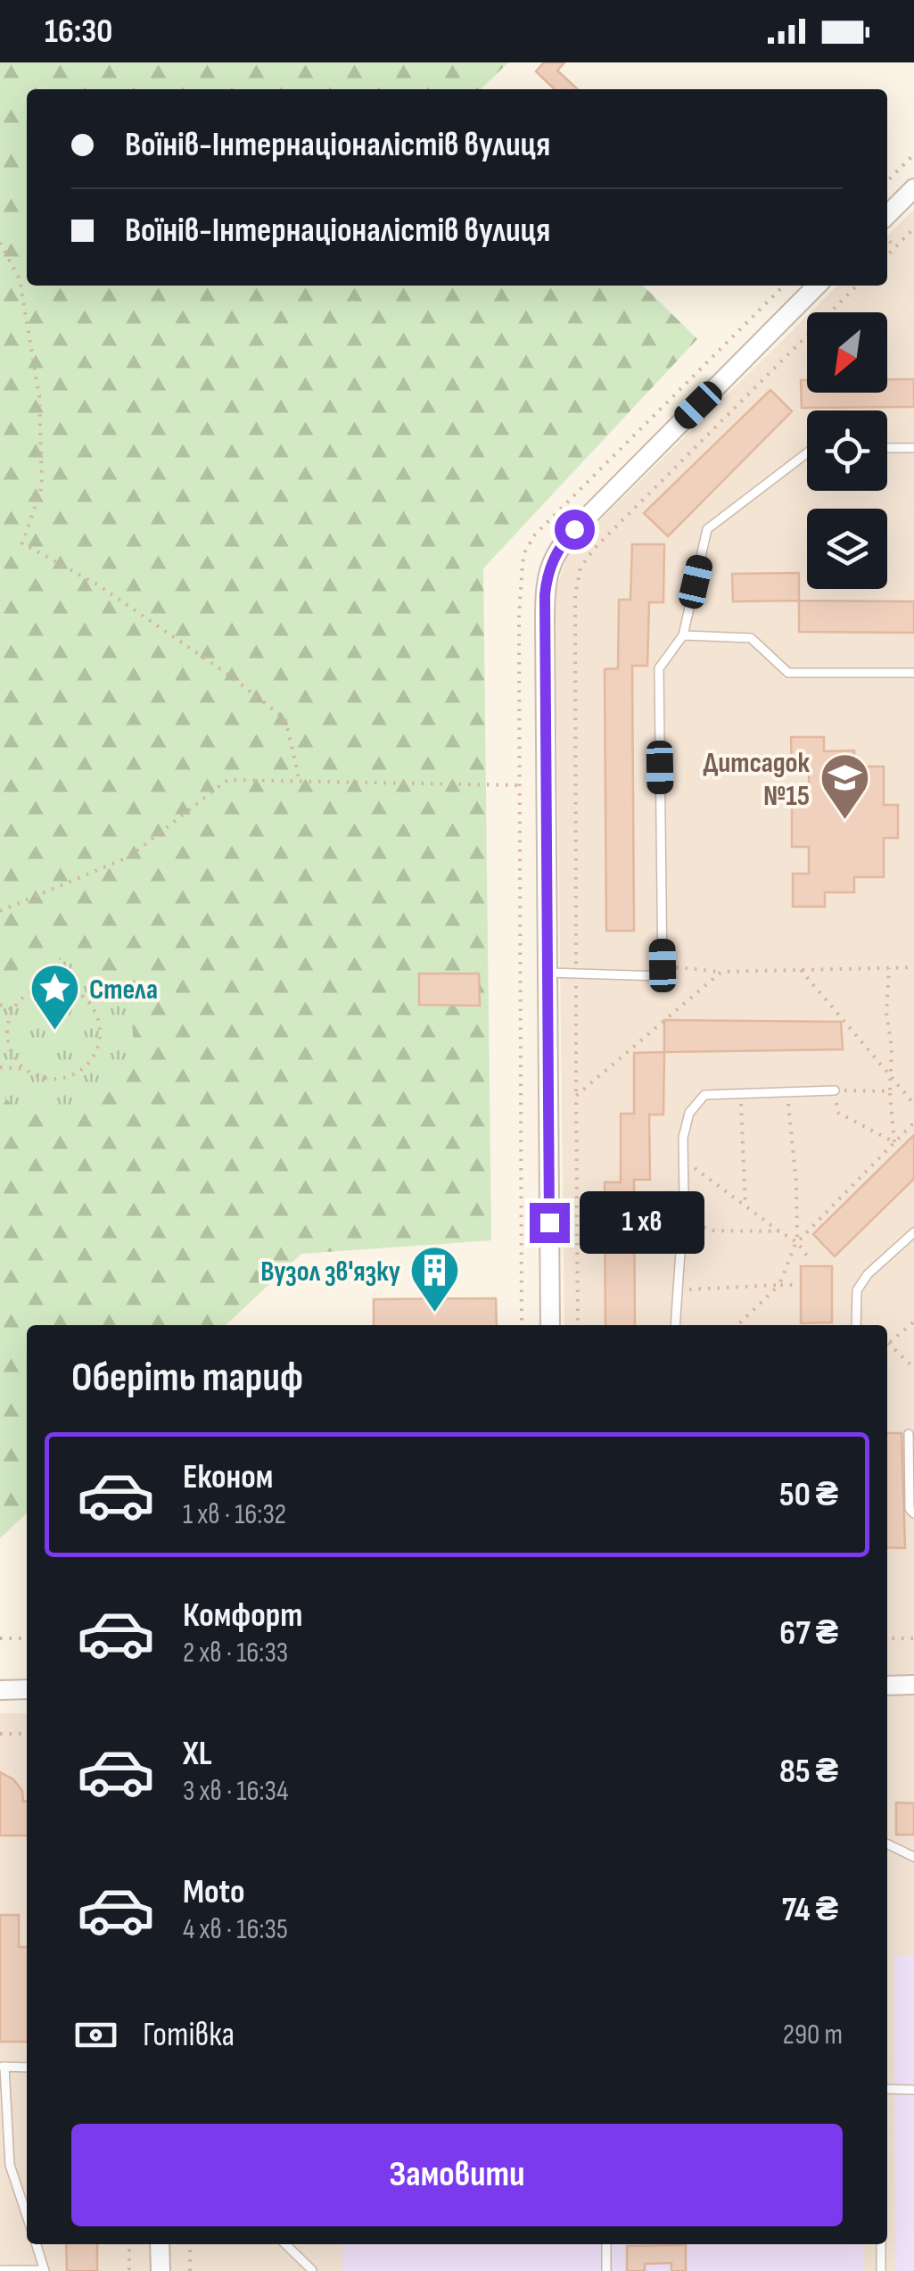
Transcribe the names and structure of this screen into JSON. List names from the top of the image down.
{
  "places": {
    "school or university": ["Дитсадок №15"],
    "place": ["Стела"],
    "building": ["Вузол зв'язку"]
  },
  "north": "bottom left",
  "page": {
    "status": "16:30",
    "banner": ["Воїнів-Інтернаціоналістів вулиця", "Воїнів-Інтернаціоналістів вулиця"],
    "bubble": "1 хв",
    "heading": "Оберіть тариф",
    "list": [
      {
        "name": "Економ",
        "note": "1 хв · 16:32",
        "value": "50 ₴"
      },
      {
        "name": "Комфорт",
        "note": "2 хв · 16:33",
        "value": "67 ₴"
      },
      {
        "name": "XL",
        "note": "3 хв · 16:34",
        "value": "85 ₴"
      },
      {
        "name": "Moto",
        "note": "4 хв · 16:35",
        "value": "74 ₴"
      }
    ],
    "pay": ["Готівка", "290 m"],
    "buttons": "Замовити"
  }
}
